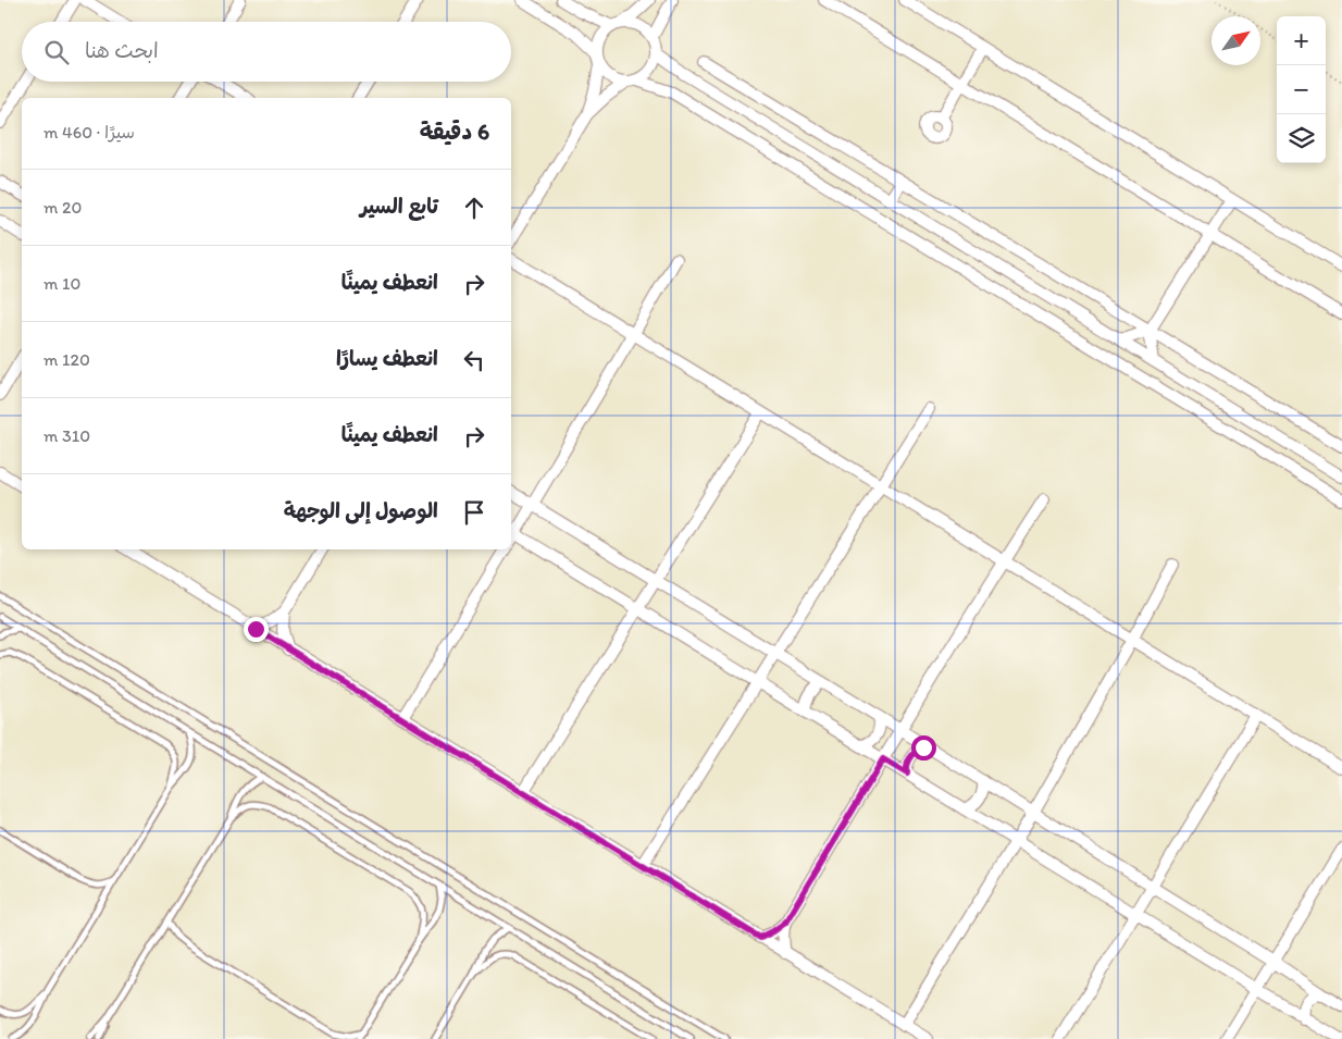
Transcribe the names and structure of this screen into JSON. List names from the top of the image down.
{
  "north": "top right",
  "page": {
    "map_buttons": ["+", "−"],
    "search": "ابحث هنا",
    "heading": ["6 دقيقة", "سيرًا · 460 m"],
    "list": [
      ["تابع السير", "20 m"],
      ["انعطف يمينًا", "10 m"],
      ["انعطف يسارًا", "120 m"],
      ["انعطف يمينًا", "310 m"],
      "الوصول إلى الوجهة"
    ]
  }
}
